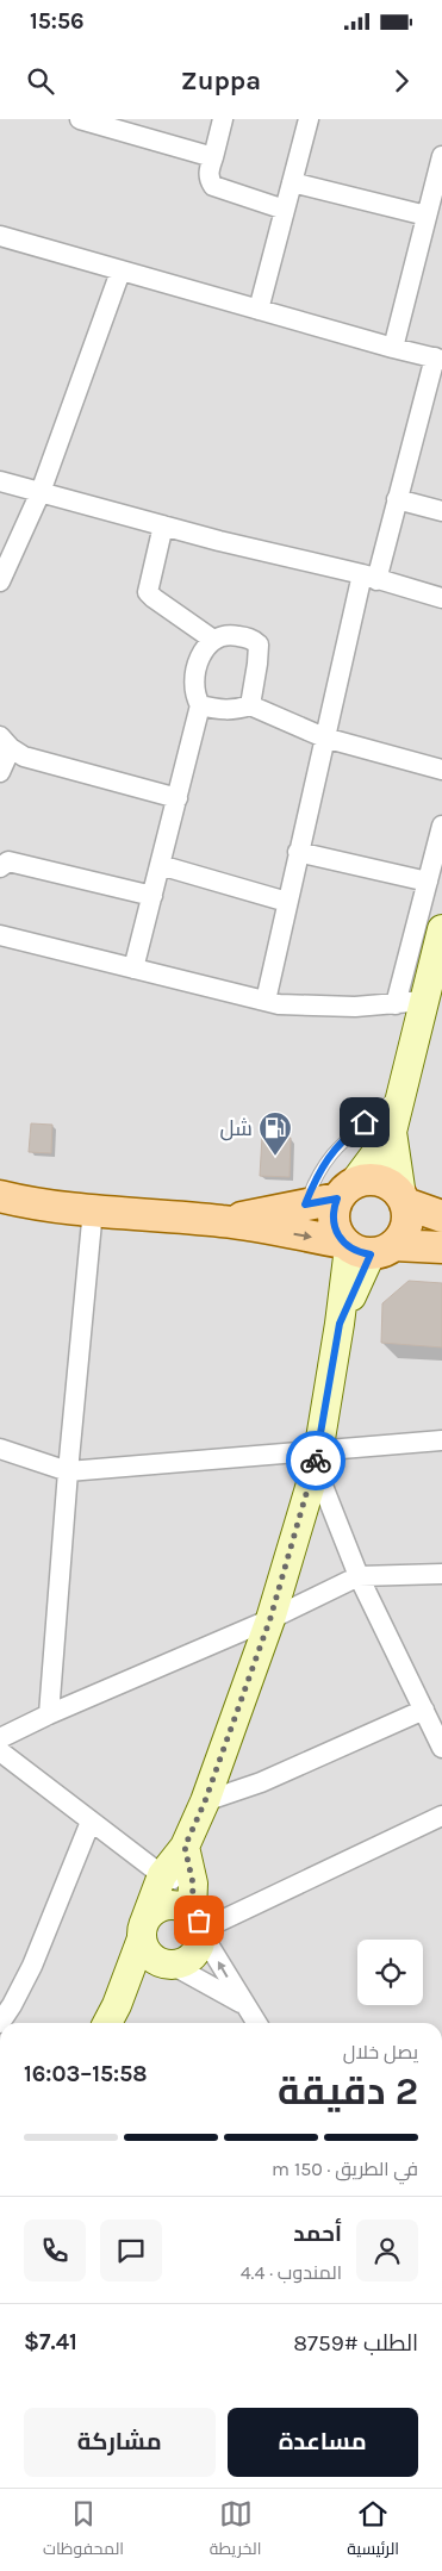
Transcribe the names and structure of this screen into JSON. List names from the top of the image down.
{
  "places": {
    "fuel station": ["شل"]
  },
  "page": {
    "status": "15:56",
    "header": "Zuppa",
    "heading": ["2 دقيقة", "يصل خلال", "15:58–16:03"],
    "panel": [
      "أحمد",
      "المندوب · 4.4",
      "الطلب #8759",
      "$7.41"
    ],
    "bar": "في الطريق · 150 m",
    "buttons": ["مساعدة", "مشاركة"],
    "tabs": ["الرئيسية", "الخريطة", "المحفوظات"]
  }
}
